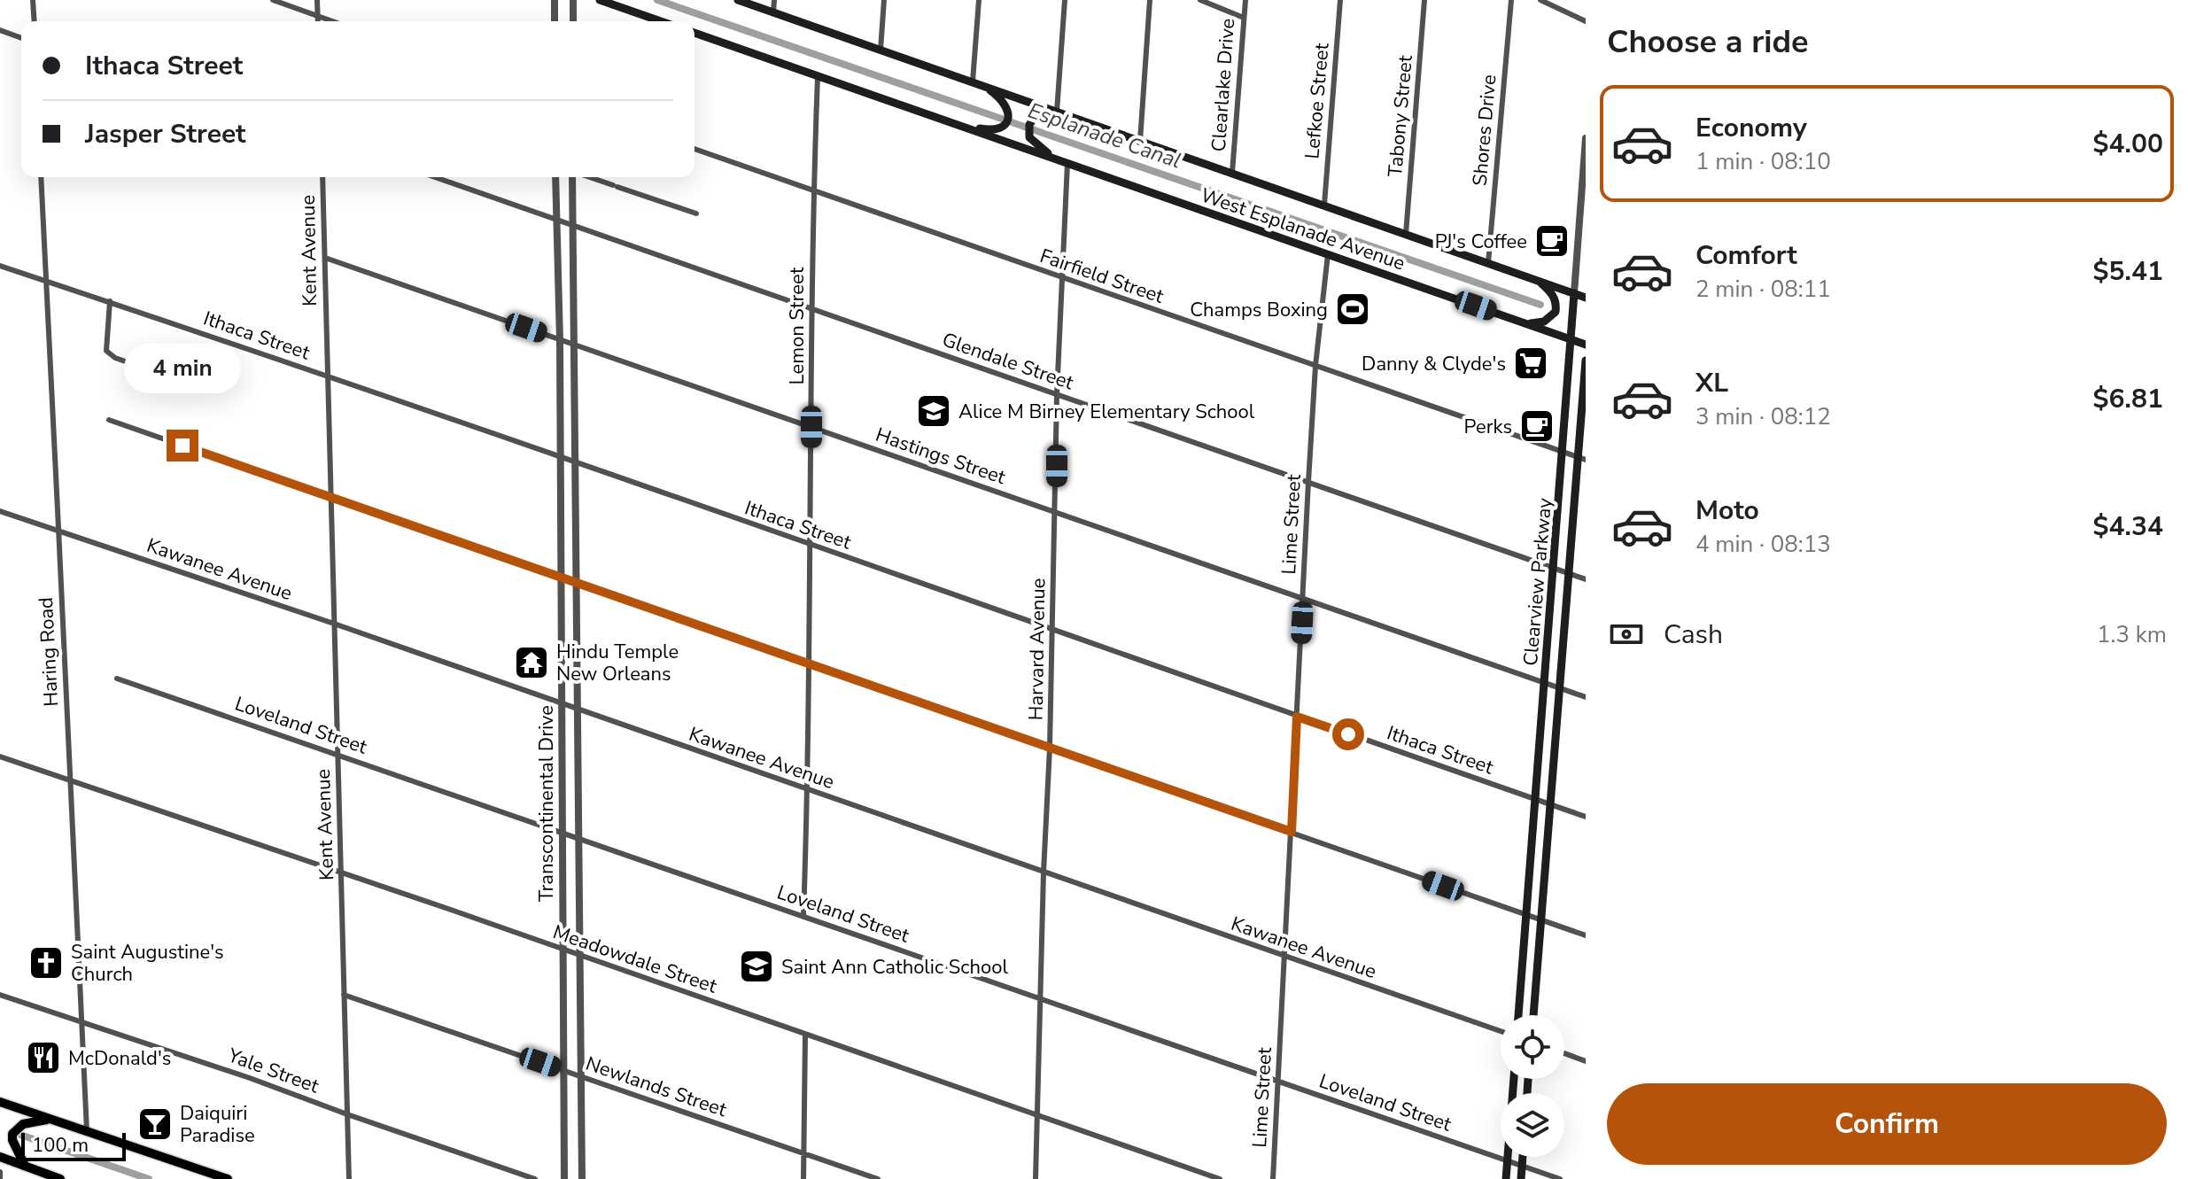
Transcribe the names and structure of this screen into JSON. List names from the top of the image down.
{
  "streets": {
    "main road": ["West Esplanade Avenue", "Clearview Parkway"],
    "street": [
      "Clearlake Drive",
      "Lefkoe Street",
      "Tabony Street",
      "Shores Drive",
      "Kent Avenue",
      "Fairfield Street",
      "Lemon Street",
      "Ithaca Street",
      "Glendale Street",
      "Hastings Street",
      "Lime Street",
      "Kawanee Avenue",
      "Harvard Avenue",
      "Haring Road",
      "Loveland Street",
      "Transcontinental Drive",
      "Meadowdale Street",
      "Yale Street",
      "Newlands Street"
    ]
  },
  "crossings": [
    ["Clearlake Drive", "West Esplanade Avenue"],
    ["Lefkoe Street", "West Esplanade Avenue"],
    ["Tabony Street", "West Esplanade Avenue"],
    ["Shores Drive", "West Esplanade Avenue"],
    ["West Esplanade Avenue", "Lemon Street"],
    ["West Esplanade Avenue", "Lime Street"],
    ["West Esplanade Avenue", "Clearview Parkway"],
    ["West Esplanade Avenue", "Harvard Avenue"],
    ["Kent Avenue", "Ithaca Street"],
    ["Kent Avenue", "Hastings Street"],
    ["Kent Avenue", "Kawanee Avenue"],
    ["Kent Avenue", "Loveland Street"],
    ["Kent Avenue", "Meadowdale Street"],
    ["Kent Avenue", "Yale Street"],
    ["Kent Avenue", "Newlands Street"],
    ["Fairfield Street", "Lemon Street"],
    ["Fairfield Street", "Lime Street"],
    ["Fairfield Street", "Clearview Parkway"],
    ["Fairfield Street", "Harvard Avenue"],
    ["Lemon Street", "Ithaca Street"],
    ["Lemon Street", "Glendale Street"],
    ["Lemon Street", "Hastings Street"],
    ["Lemon Street", "Kawanee Avenue"],
    ["Lemon Street", "Loveland Street"],
    ["Ithaca Street", "Lime Street"],
    ["Ithaca Street", "Clearview Parkway"],
    ["Ithaca Street", "Harvard Avenue"],
    ["Ithaca Street", "Haring Road"],
    ["Ithaca Street", "Transcontinental Drive"],
    ["Glendale Street", "Lime Street"],
    ["Glendale Street", "Clearview Parkway"],
    ["Glendale Street", "Harvard Avenue"],
    ["Glendale Street", "Transcontinental Drive"],
    ["Hastings Street", "Lime Street"],
    ["Hastings Street", "Clearview Parkway"],
    ["Hastings Street", "Harvard Avenue"],
    ["Hastings Street", "Transcontinental Drive"],
    ["Lime Street", "Kawanee Avenue"],
    ["Lime Street", "Loveland Street"],
    ["Kawanee Avenue", "Harvard Avenue"],
    ["Kawanee Avenue", "Haring Road"],
    ["Kawanee Avenue", "Transcontinental Drive"],
    ["Harvard Avenue", "Loveland Street"],
    ["Harvard Avenue", "Meadowdale Street"],
    ["Haring Road", "Meadowdale Street"],
    ["Haring Road", "Yale Street"],
    ["Loveland Street", "Transcontinental Drive"],
    ["Transcontinental Drive", "Meadowdale Street"],
    ["Transcontinental Drive", "Newlands Street"]
  ],
  "water": ["Esplanade Canal"],
  "places": {
    "cafe": ["PJ's Coffee", "Perks"],
    "sports": ["Champs Boxing"],
    "supermarket": ["Danny & Clyde's"],
    "school or university": ["Alice M Birney Elementary School", "Saint Ann Catholic School"],
    "temple": ["Hindu Temple New Orleans"],
    "church": ["Saint Augustine's Church"],
    "restaurant": ["McDonald's"],
    "bar": ["Daiquiri Paradise"]
  },
  "scale_bar": "100 m",
  "page": {
    "heading": "Choose a ride",
    "banner": ["Ithaca Street", "Jasper Street"],
    "list": [
      {
        "name": "Economy",
        "note": "1 min · 08:10",
        "value": "$4.00"
      },
      {
        "name": "Comfort",
        "note": "2 min · 08:11",
        "value": "$5.41"
      },
      {
        "name": "XL",
        "note": "3 min · 08:12",
        "value": "$6.81"
      },
      {
        "name": "Moto",
        "note": "4 min · 08:13",
        "value": "$4.34"
      }
    ],
    "bubble": "4 min",
    "pay": ["Cash", "1.3 km"],
    "buttons": "Confirm",
    "scale": "100 m"
  }
}
